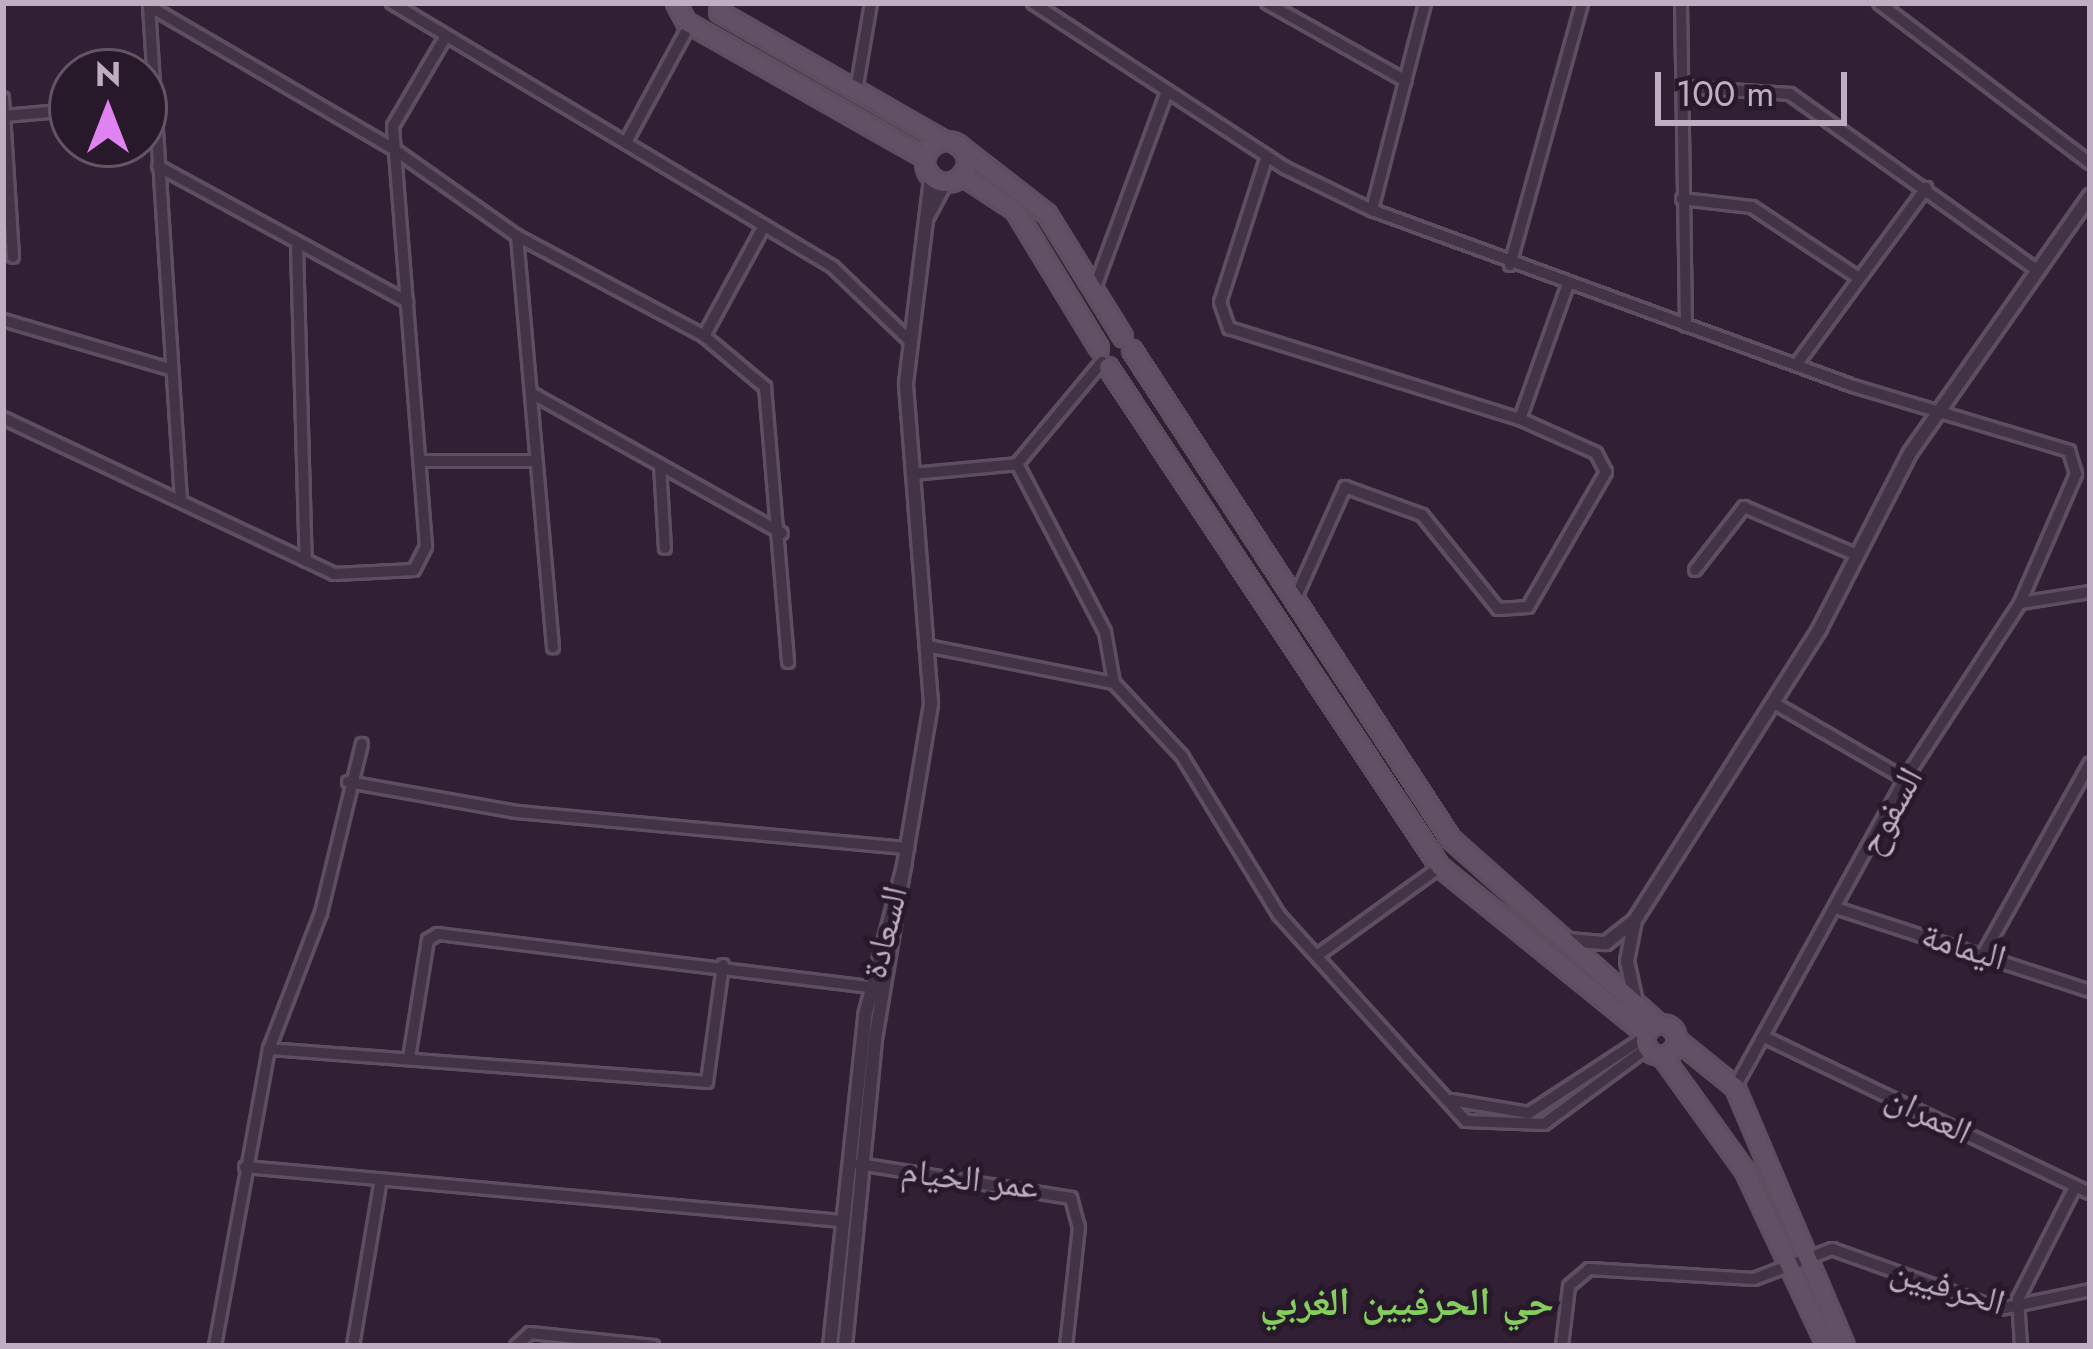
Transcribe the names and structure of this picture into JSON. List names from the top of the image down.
{
  "streets": {
    "street": [
      "السفوح",
      "السعادة",
      "اليمامة",
      "العمران",
      "عمر الخيام",
      "الحرفيين"
    ]
  },
  "crossings": [
    ["السفوح", "اليمامة"],
    ["السفوح", "العمران"],
    ["السعادة", "عمر الخيام"]
  ],
  "districts": ["حي الحرفيين الغربي"],
  "scale_bar": "100 m",
  "north": "top"
}
